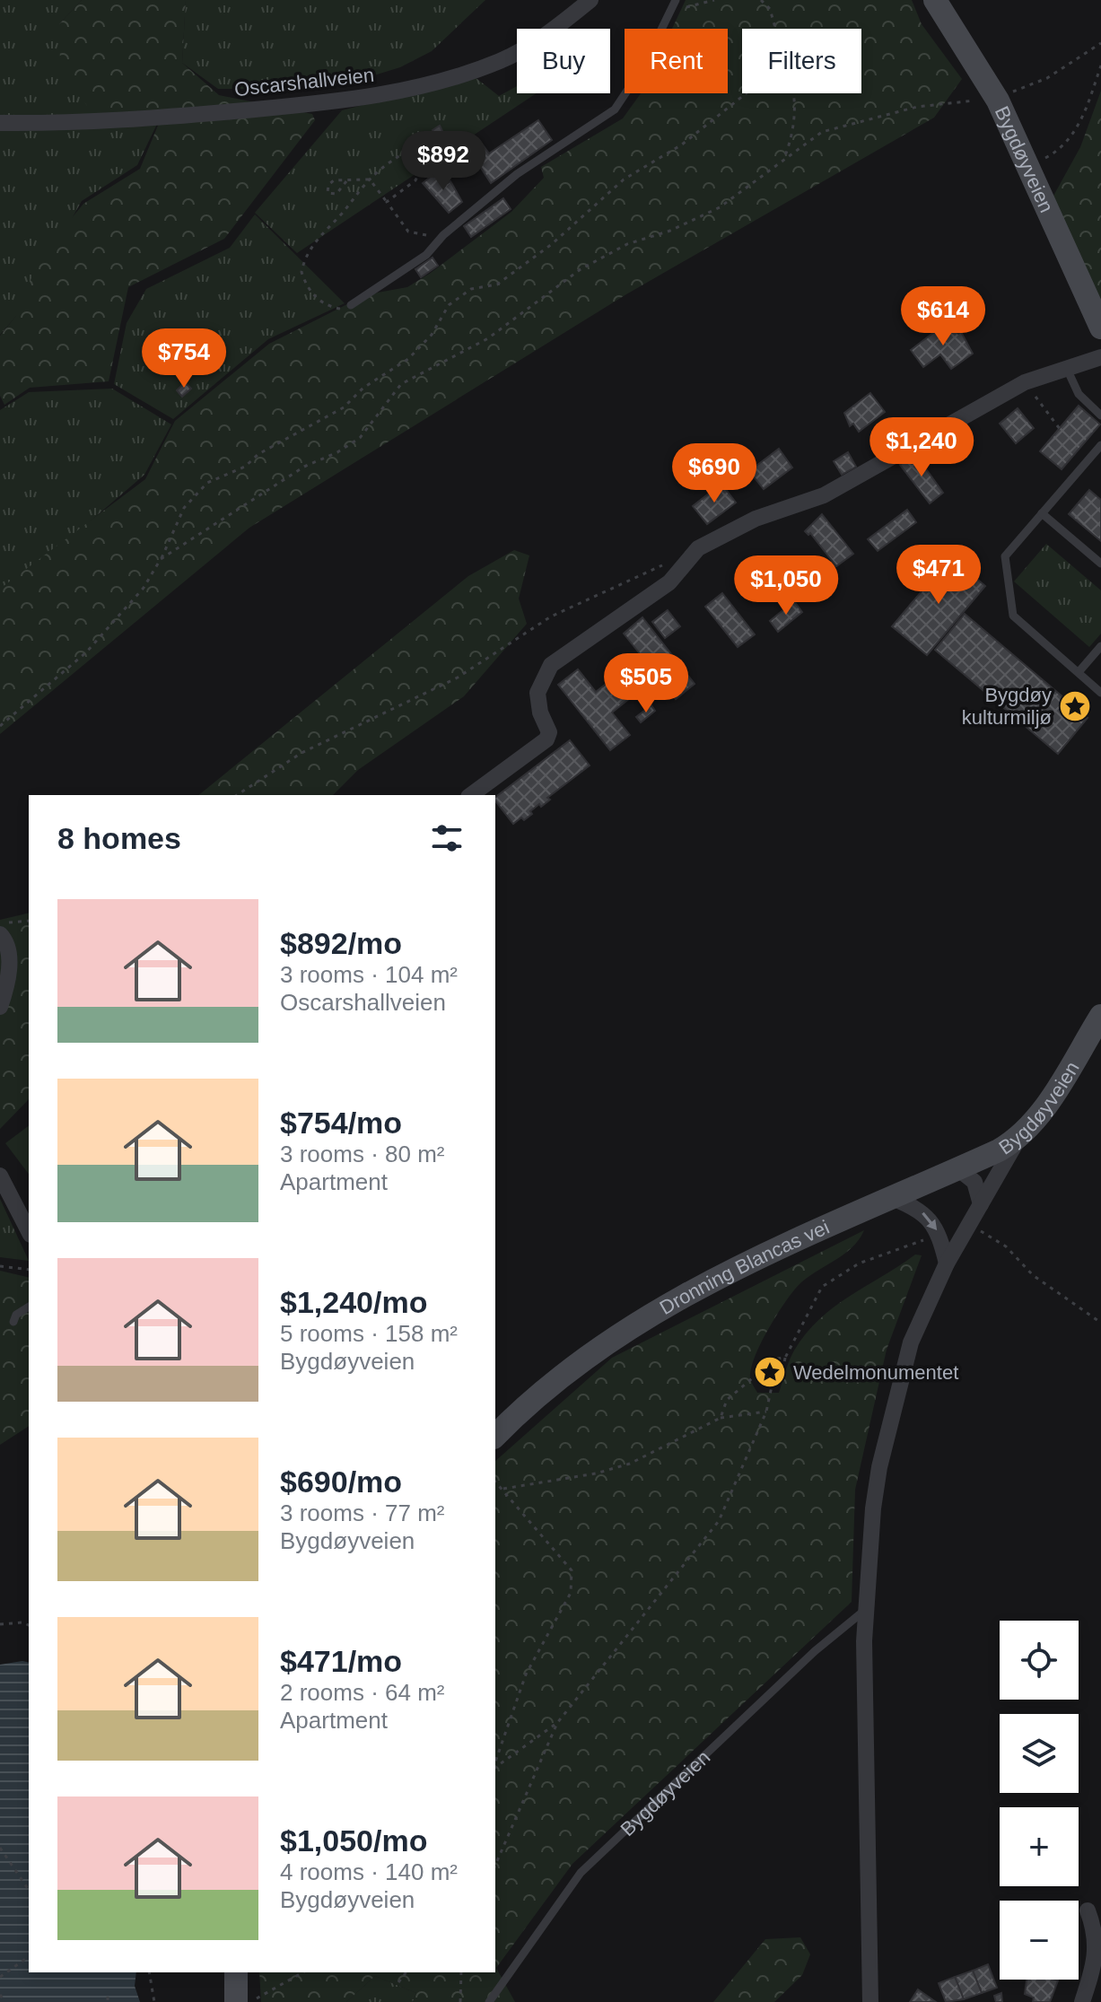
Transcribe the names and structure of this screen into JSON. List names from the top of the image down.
{
  "streets": {
    "street": ["Oscarshallveien", "Bygdøyveien", "Dronning Blancas vei"]
  },
  "crossings": [
    ["Bygdøyveien", "Dronning Blancas vei"]
  ],
  "places": {
    "place": ["Bygdøy kulturmiljø", "Wedelmonumentet"]
  },
  "page": {
    "chip": ["Buy", "Rent", "Filters"],
    "price": [
      "$892",
      "$614",
      "$754",
      "$1,240",
      "$690",
      "$471",
      "$1,050",
      "$505"
    ],
    "heading": "8 homes",
    "list": [
      {
        "name": "$892/mo",
        "note": "3 rooms · 104 m² · Oscarshallveien"
      },
      {
        "name": "$754/mo",
        "note": "3 rooms · 80 m² · Apartment"
      },
      {
        "name": "$1,240/mo",
        "note": "5 rooms · 158 m² · Bygdøyveien"
      },
      {
        "name": "$690/mo",
        "note": "3 rooms · 77 m² · Bygdøyveien"
      },
      {
        "name": "$471/mo",
        "note": "2 rooms · 64 m² · Apartment"
      },
      {
        "name": "$1,050/mo",
        "note": "4 rooms · 140 m² · Bygdøyveien"
      }
    ],
    "map_buttons": ["+", "−"]
  }
}
